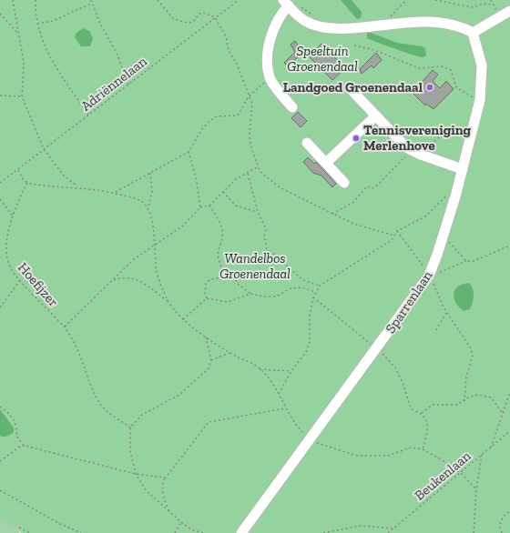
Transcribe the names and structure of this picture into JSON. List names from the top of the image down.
{
  "streets": {
    "street": ["Sparrenlaan"],
    "path": ["Adriënnelaan", "Hoefijzer", "Beukenlaan"]
  },
  "parks": ["Speeltuin Groenendaal", "Wandelbos Groenendaal"],
  "places": ["Landgoed Groenendaal", "Tennisvereniging Merlenhove"]
}
